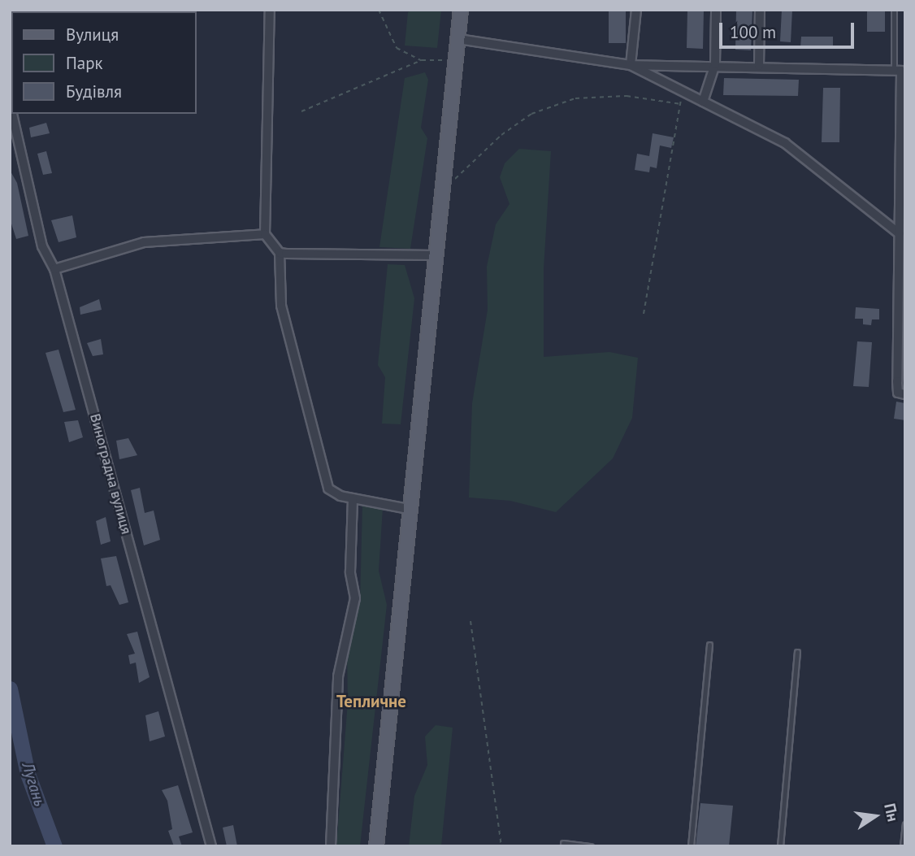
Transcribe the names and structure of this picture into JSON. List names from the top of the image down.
{
  "streets": {
    "street": ["Виноградна вулиця"]
  },
  "districts": ["Тепличне"],
  "water": ["Лугань"],
  "legend": ["Вулиця", "Парк", "Будівля"],
  "scale_bar": "100 m",
  "north": "right"
}
